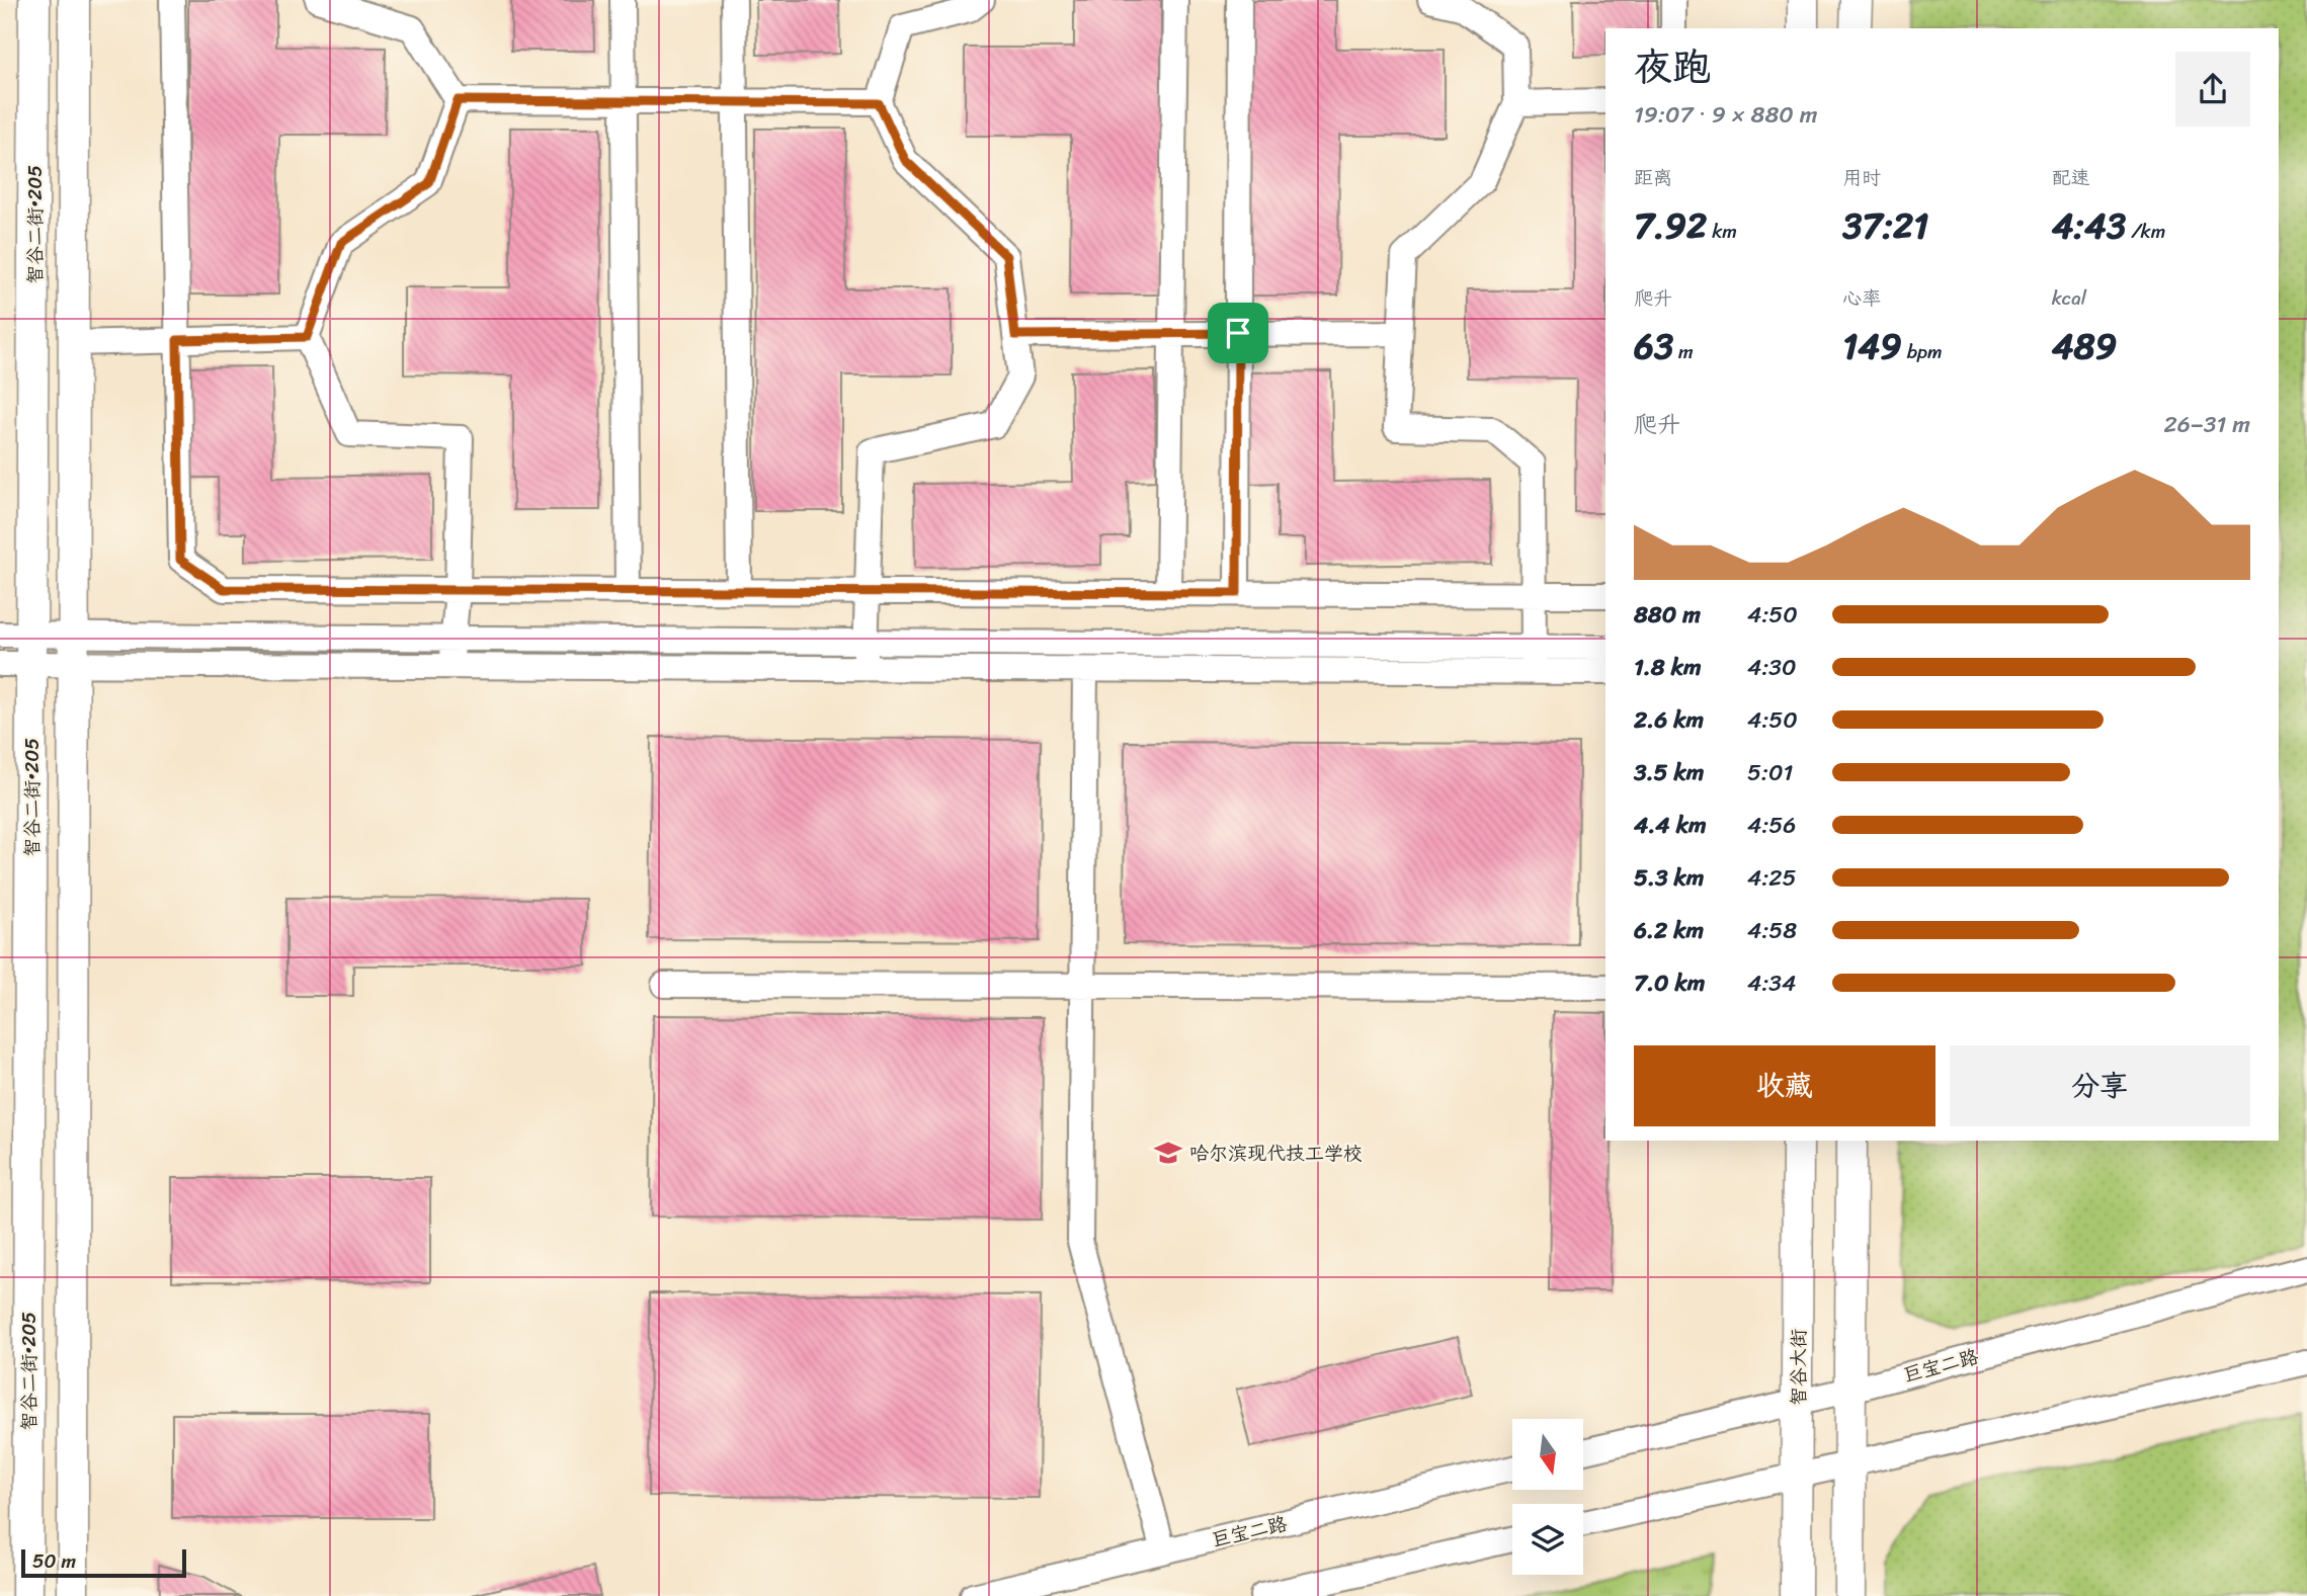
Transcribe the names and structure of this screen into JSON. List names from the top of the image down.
{
  "streets": {
    "main road": ["智谷二街•205", "智谷大街"],
    "street": ["巨宝二路"]
  },
  "crossings": [
    ["巨宝二路", "智谷大街"]
  ],
  "places": {
    "school or university": ["哈尔滨现代技工学校"]
  },
  "scale_bar": "50 m",
  "north": "bottom",
  "page": {
    "heading": ["夜跑", "19:07 · 9 × 880 m"],
    "stats": [
      ["距离", "7.92 km"],
      ["用时", "37:21"],
      ["配速", "4:43 /km"],
      ["爬升", "63 m"],
      ["心率", "149 bpm"],
      ["kcal", "489"]
    ],
    "chart": ["爬升", "26–31 m"],
    "list": [
      {
        "name": "880 m",
        "note": "4:50"
      },
      {
        "name": "1.8 km",
        "note": "4:30"
      },
      {
        "name": "2.6 km",
        "note": "4:50"
      },
      {
        "name": "3.5 km",
        "note": "5:01"
      },
      {
        "name": "4.4 km",
        "note": "4:56"
      },
      {
        "name": "5.3 km",
        "note": "4:25"
      },
      {
        "name": "6.2 km",
        "note": "4:58"
      },
      {
        "name": "7.0 km",
        "note": "4:34"
      }
    ],
    "buttons": ["收藏", "分享"],
    "scale": "50 m"
  }
}
